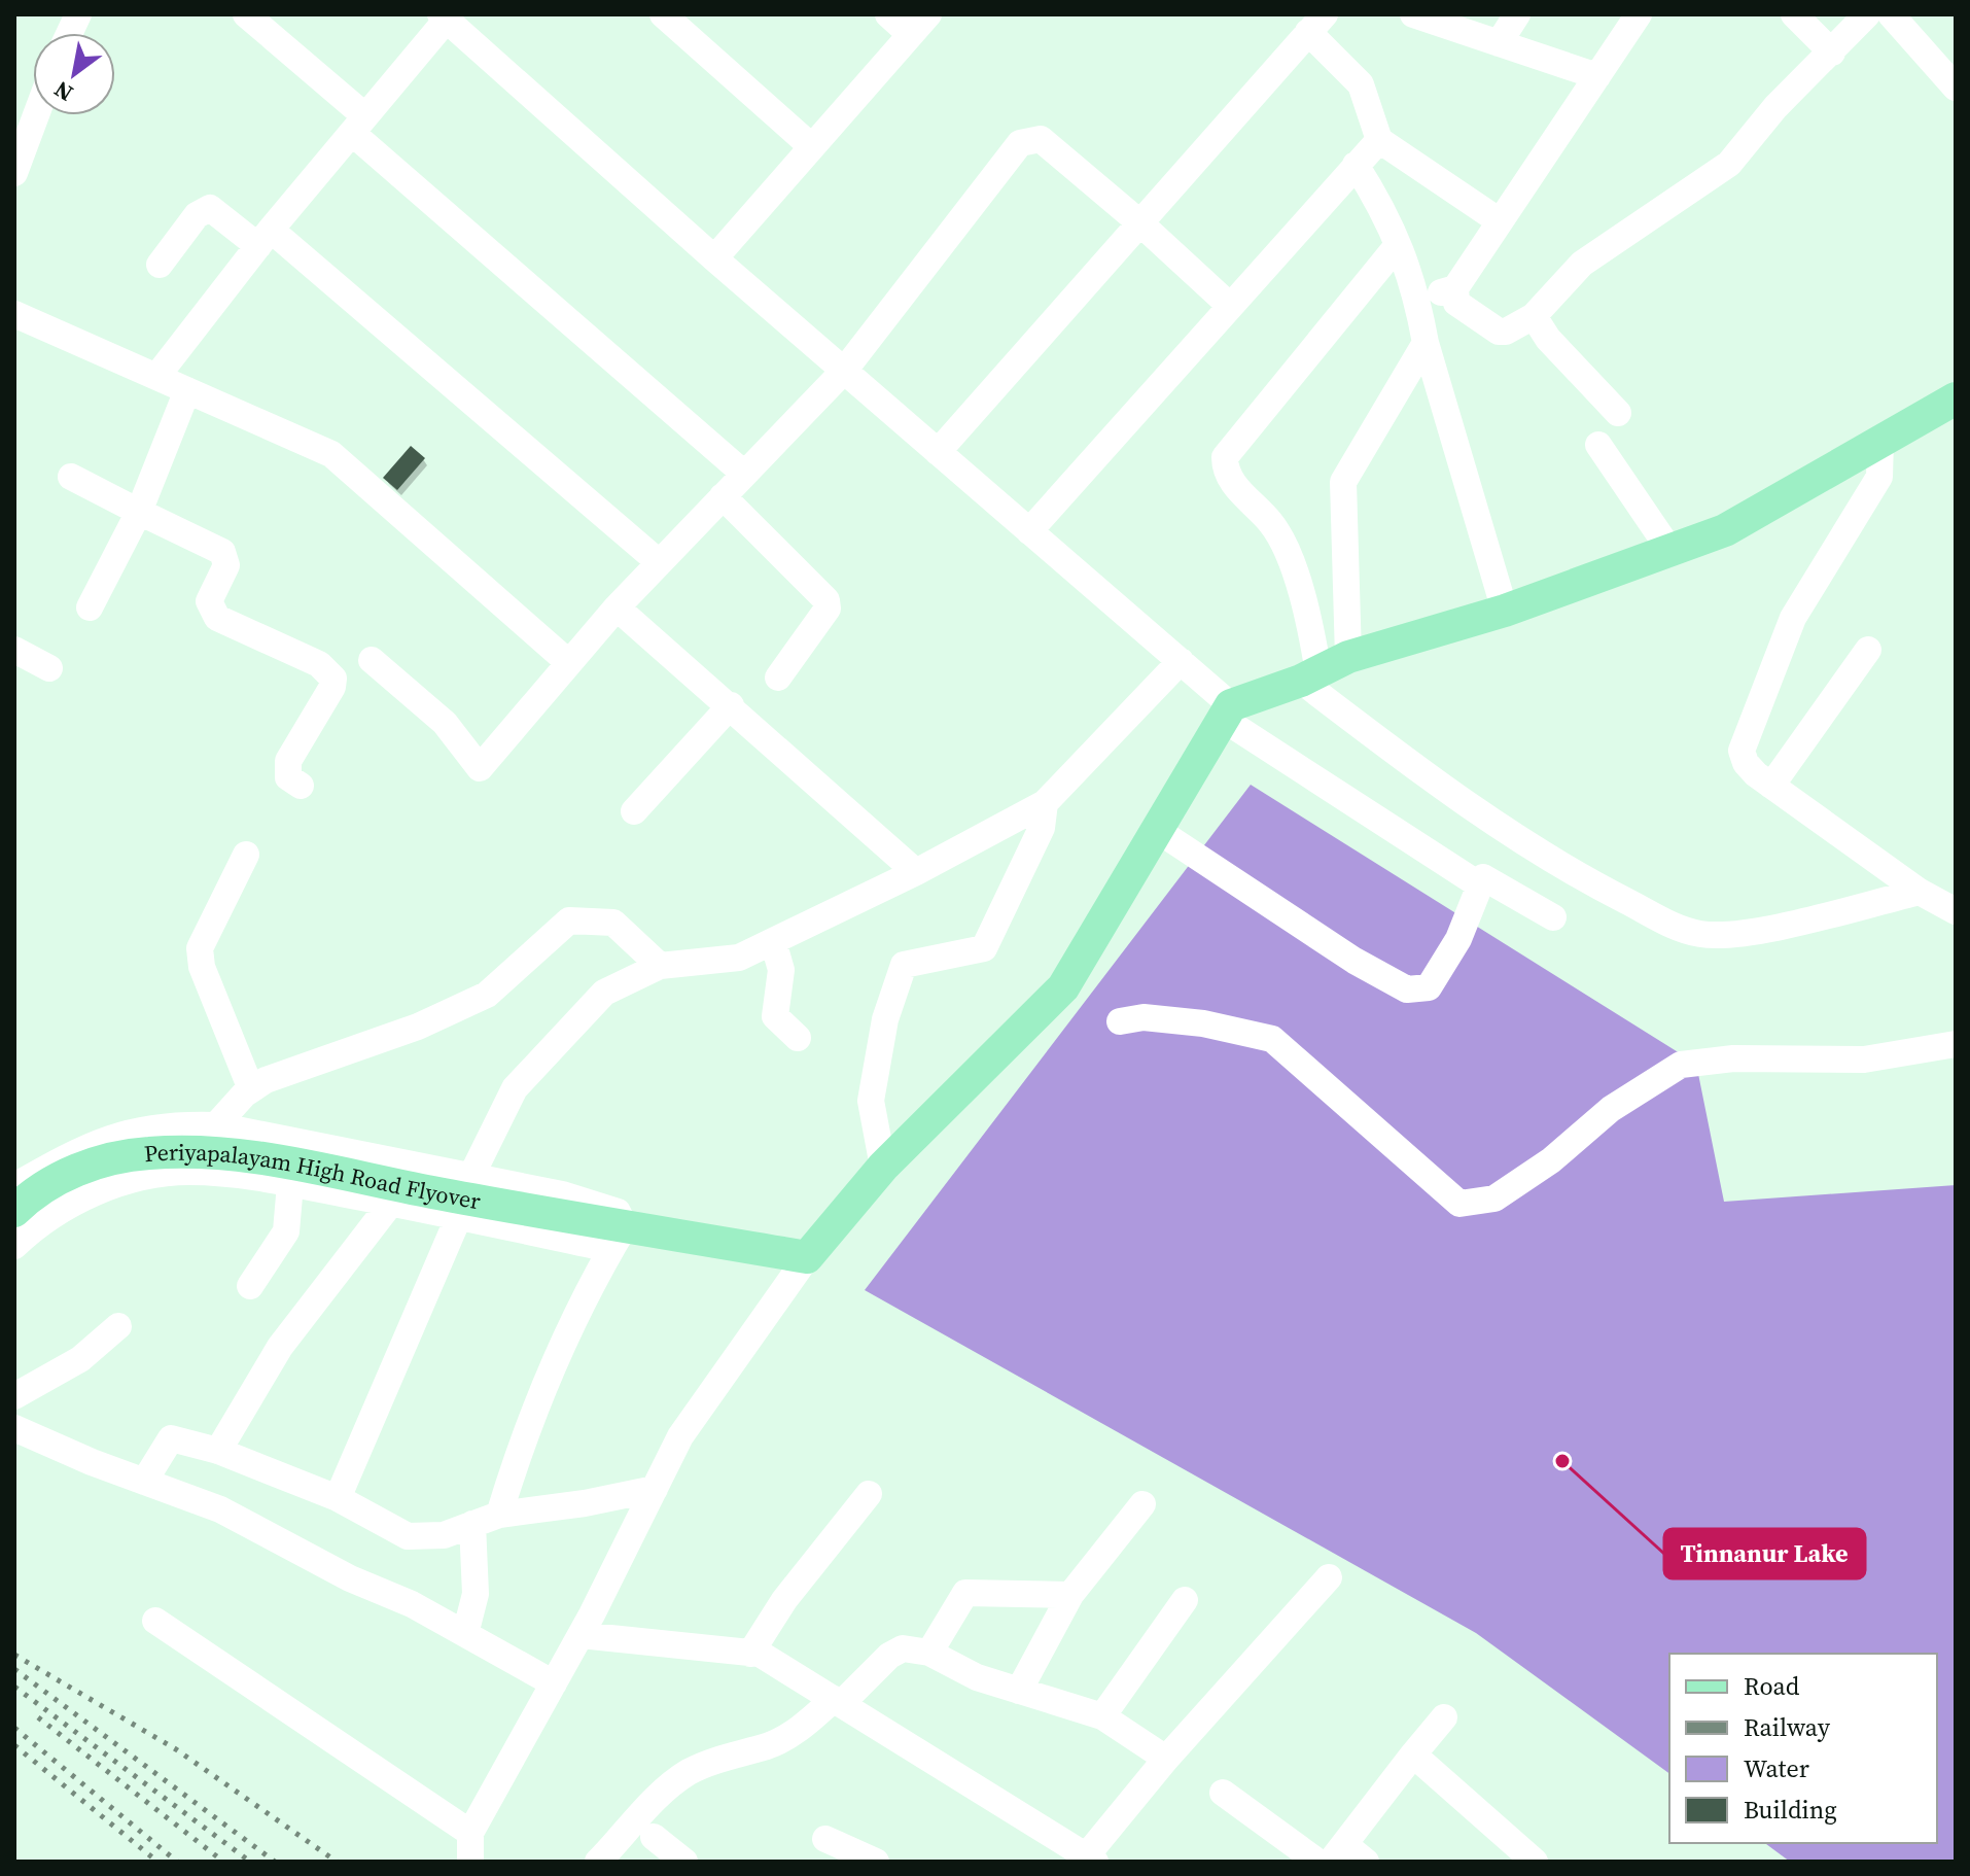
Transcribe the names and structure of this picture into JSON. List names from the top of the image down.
{
  "streets": {
    "main road": ["Periyapalayam High Road Flyover"]
  },
  "places": ["Tinnanur Lake"],
  "legend": [
    "Road",
    "Railway",
    "Water",
    "Building"
  ],
  "north": "bottom left"
}
